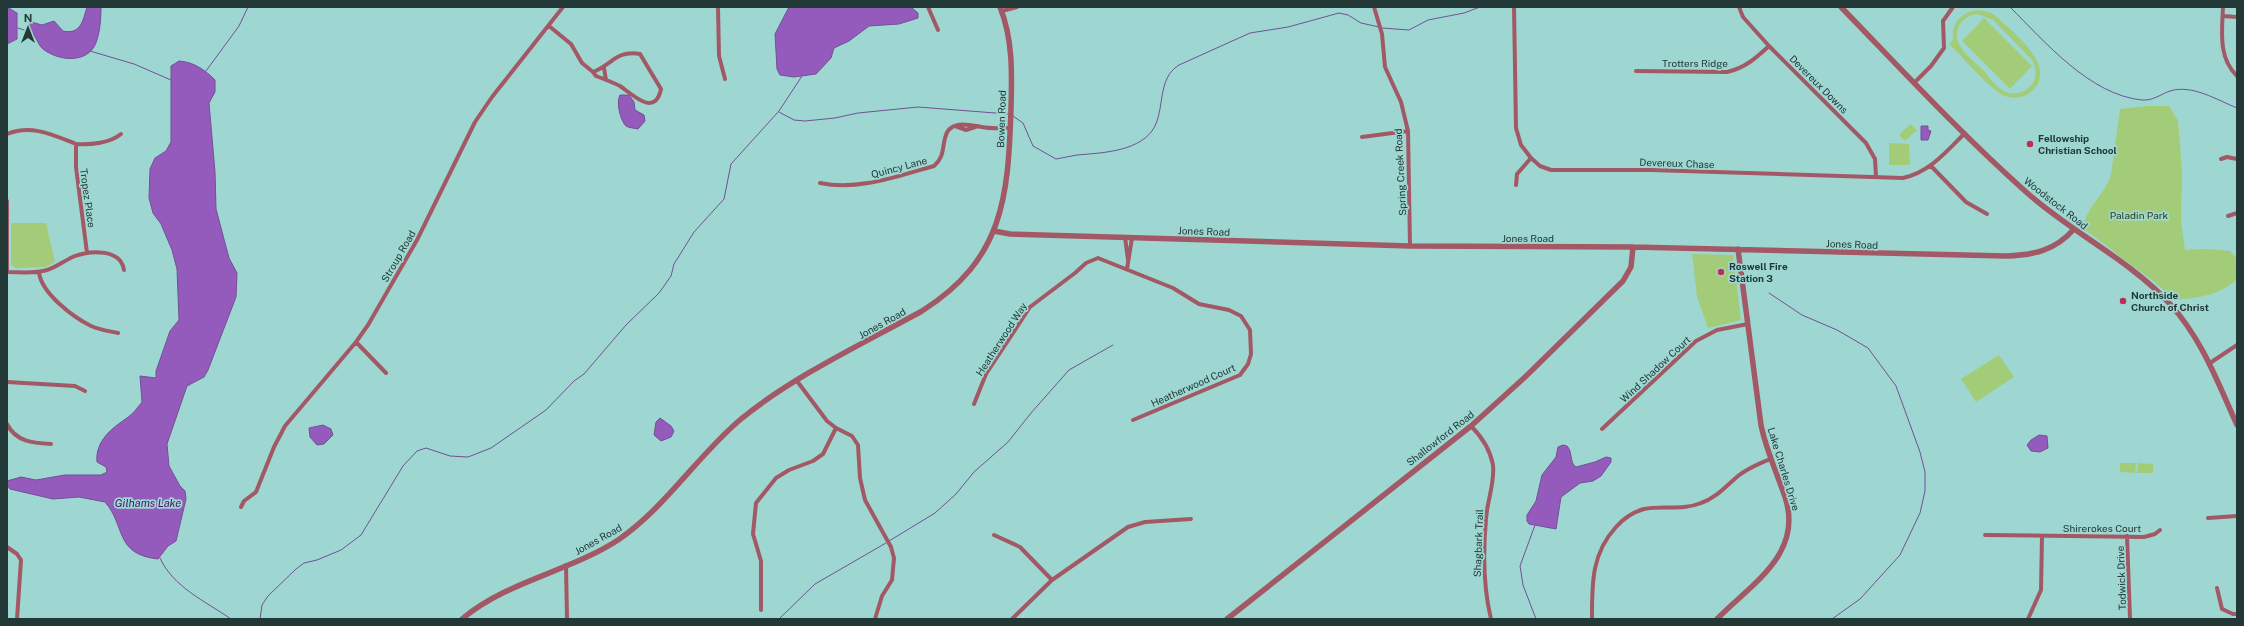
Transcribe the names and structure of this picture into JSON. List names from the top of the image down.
{
  "streets": {
    "street": [
      "Trotters Ridge",
      "Devereux Downs",
      "Bowen Road",
      "Devereux Chase",
      "Quincy Lane",
      "Spring Creek Road",
      "Tropez Place",
      "Woodstock Road",
      "Jones Road",
      "Stroup Road",
      "Heatherwood Way",
      "Wind Shadow Court",
      "Heatherwood Court",
      "Shallowford Road",
      "Lake Charles Drive",
      "Shirerokes Court",
      "Shagbark Trail",
      "Todwick Drive"
    ]
  },
  "crossings": [
    ["Trotters Ridge", "Devereux Downs"],
    ["Devereux Downs", "Devereux Chase"],
    ["Bowen Road", "Quincy Lane"],
    ["Bowen Road", "Jones Road"],
    ["Devereux Chase", "Woodstock Road"],
    ["Spring Creek Road", "Jones Road"],
    ["Woodstock Road", "Jones Road"],
    ["Jones Road", "Shallowford Road"],
    ["Jones Road", "Lake Charles Drive"],
    ["Heatherwood Way", "Heatherwood Court"],
    ["Wind Shadow Court", "Lake Charles Drive"],
    ["Shallowford Road", "Shagbark Trail"],
    ["Shirerokes Court", "Todwick Drive"]
  ],
  "water": ["Gilhams Lake"],
  "parks": ["Paladin Park"],
  "places": ["Fellowship Christian School", "Roswell Fire Station 3", "Northside Church of Christ"],
  "north": "top"
}
